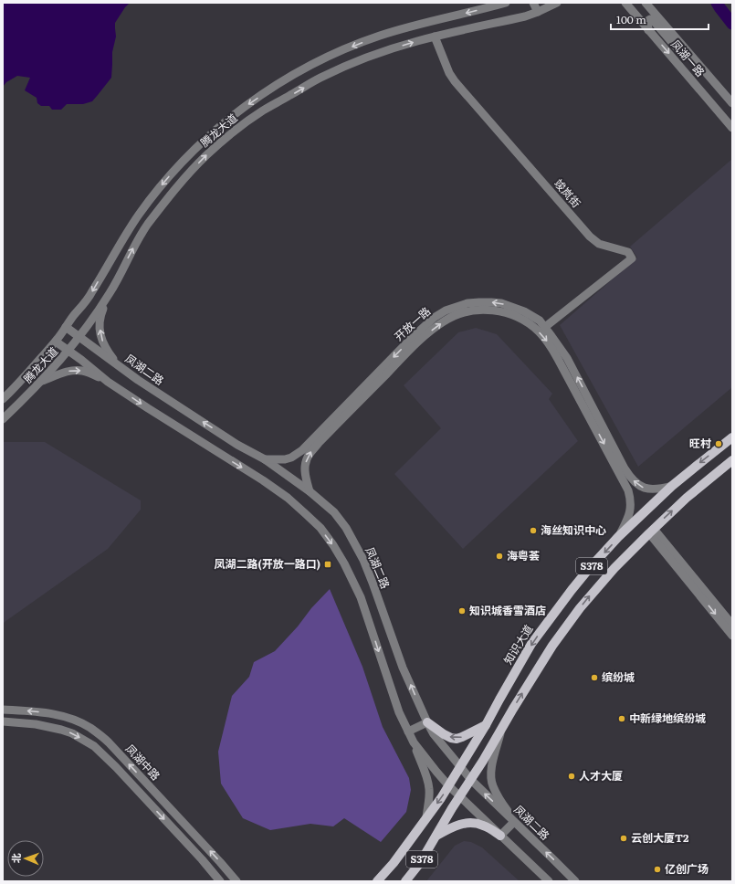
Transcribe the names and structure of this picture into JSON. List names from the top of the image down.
{
  "streets": {
    "main road": ["S378", "知识大道"],
    "street": [
      "凤湖一路",
      "腾龙大道",
      "竣岚街",
      "开放一路",
      "凤湖二路",
      "凤湖中路"
    ]
  },
  "crossings": [
    ["腾龙大道", "竣岚街"],
    ["腾龙大道", "凤湖二路"],
    ["竣岚街", "开放一路"],
    ["开放一路", "凤湖二路"],
    ["开放一路", "知识大道"],
    ["凤湖二路", "S378"],
    ["凤湖二路", "知识大道"]
  ],
  "places": {
    "other": [
      "旺村",
      "海丝知识中心",
      "海粤荟",
      "知识城香雪酒店",
      "缤纷城",
      "中新绿地缤纷城",
      "人才大厦",
      "云创大厦T2",
      "亿创广场"
    ],
    "transit": ["凤湖二路(开放一路口)"]
  },
  "scale_bar": "100 m",
  "north": "left"
}
